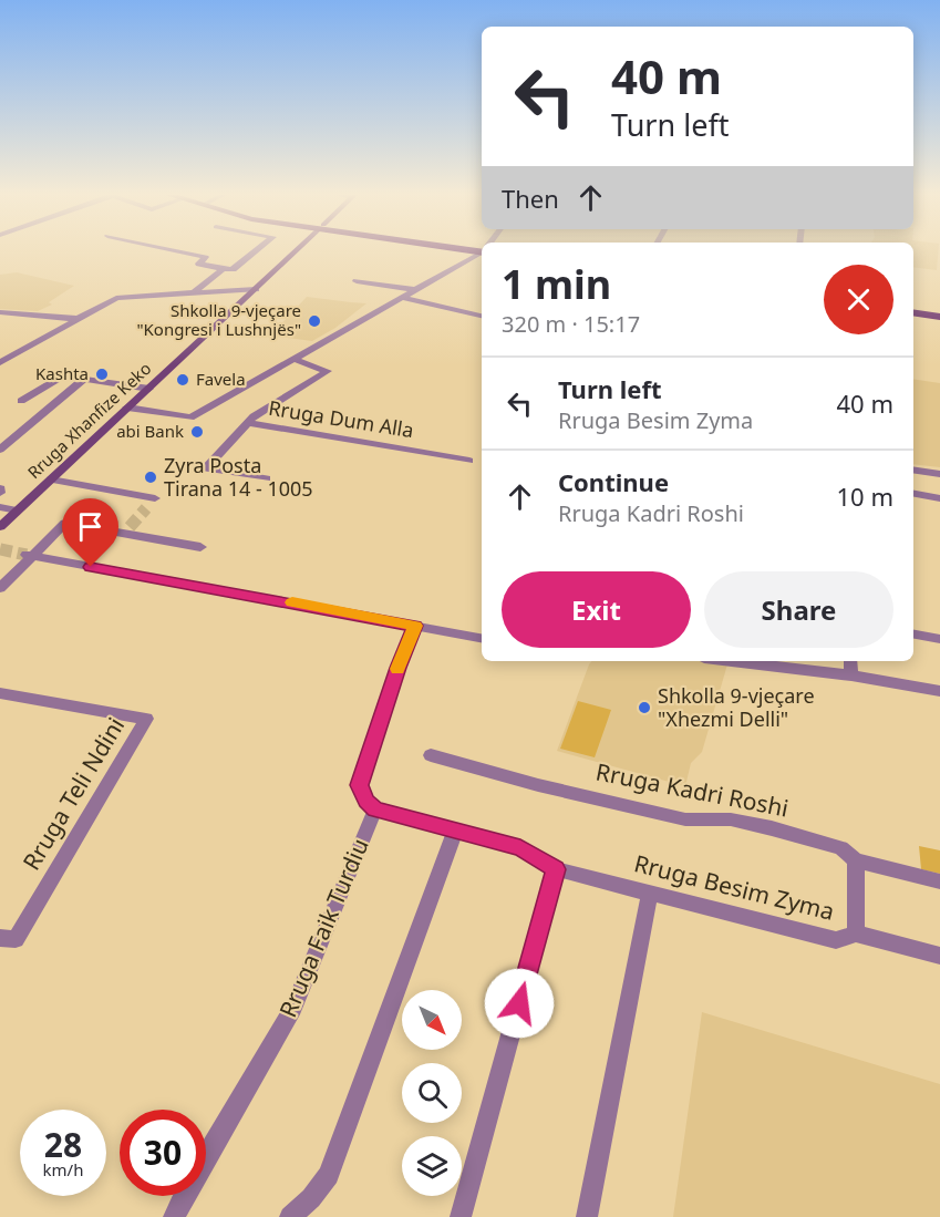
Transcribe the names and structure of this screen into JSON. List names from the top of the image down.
{
  "streets": {
    "main road": ["Rruga Xhanfize Keko"],
    "street": [
      "Rruga Dum Alla",
      "Rruga Kadri Roshi",
      "Rruga Teli Ndini",
      "Rruga Besim Zyma",
      "Rruga Faik Turdiu"
    ]
  },
  "places": [
    "Shkolla 9-vjeçare \"Kongresi i Lushnjës\"",
    "Kashta",
    "Favela",
    "abi Bank",
    "Zyra Posta Tirana 14 - 1005",
    "Shkolla 9-vjeçare \"Xhezmi Delli\""
  ],
  "north": "bottom right",
  "page": {
    "turn": ["40 m", "Turn left"],
    "then": "Then",
    "heading": ["1 min", "320 m · 15:17"],
    "list": [
      {
        "name": "Turn left",
        "note": "Rruga Besim Zyma",
        "value": "40 m"
      },
      {
        "name": "Continue",
        "note": "Rruga Kadri Roshi",
        "value": "10 m"
      }
    ],
    "buttons": ["Exit", "Share"],
    "speed": "28 km/h",
    "limit": "30"
  }
}
